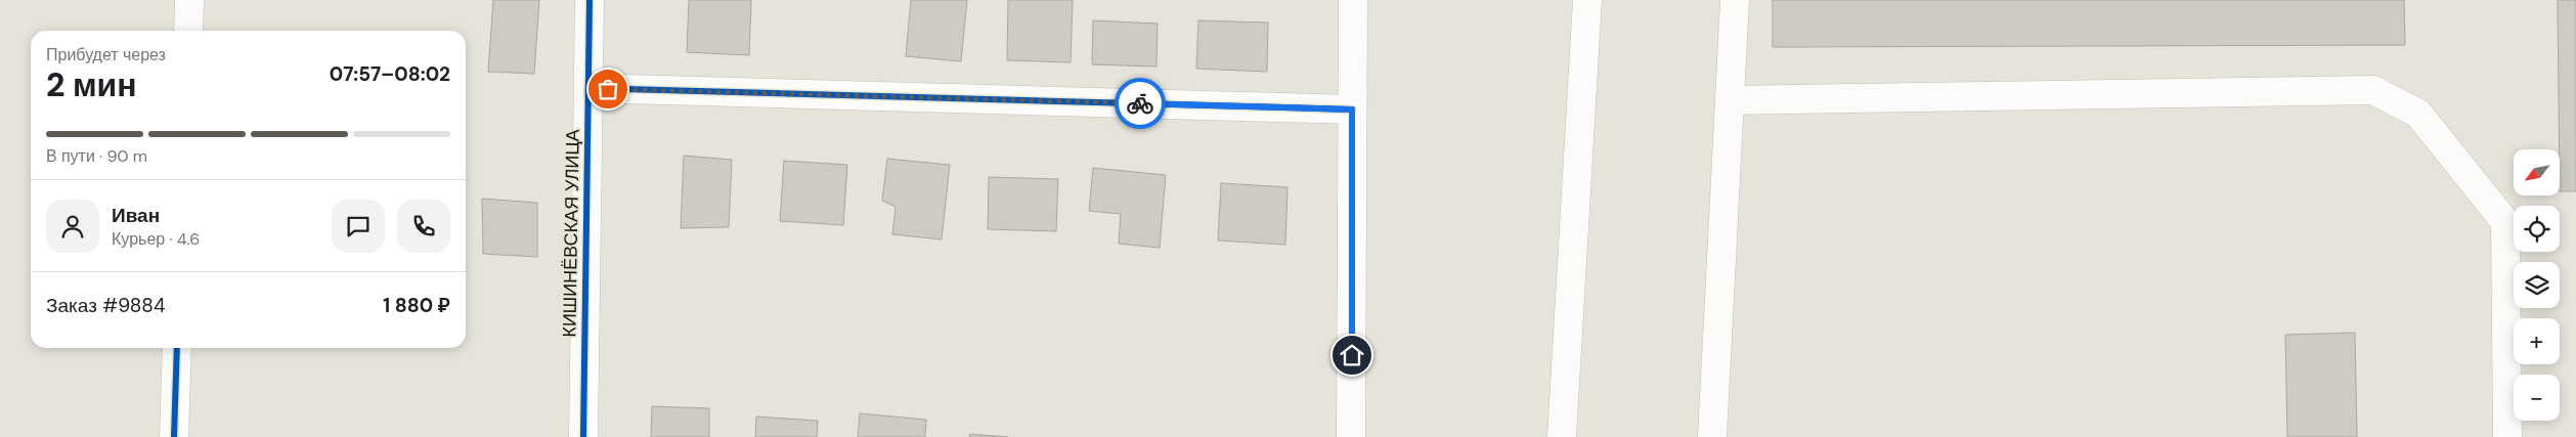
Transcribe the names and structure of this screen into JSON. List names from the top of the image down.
{
  "streets": {
    "street": ["КИШИНЁВСКАЯ УЛИЦА"]
  },
  "north": "bottom left",
  "page": {
    "heading": ["2 мин", "Прибудет через", "07:57–08:02"],
    "panel": [
      "Иван",
      "Курьер · 4.6",
      "Заказ #9884",
      "1 880 ₽"
    ],
    "bar": "В пути · 90 m",
    "map_buttons": ["+", "−"]
  }
}
